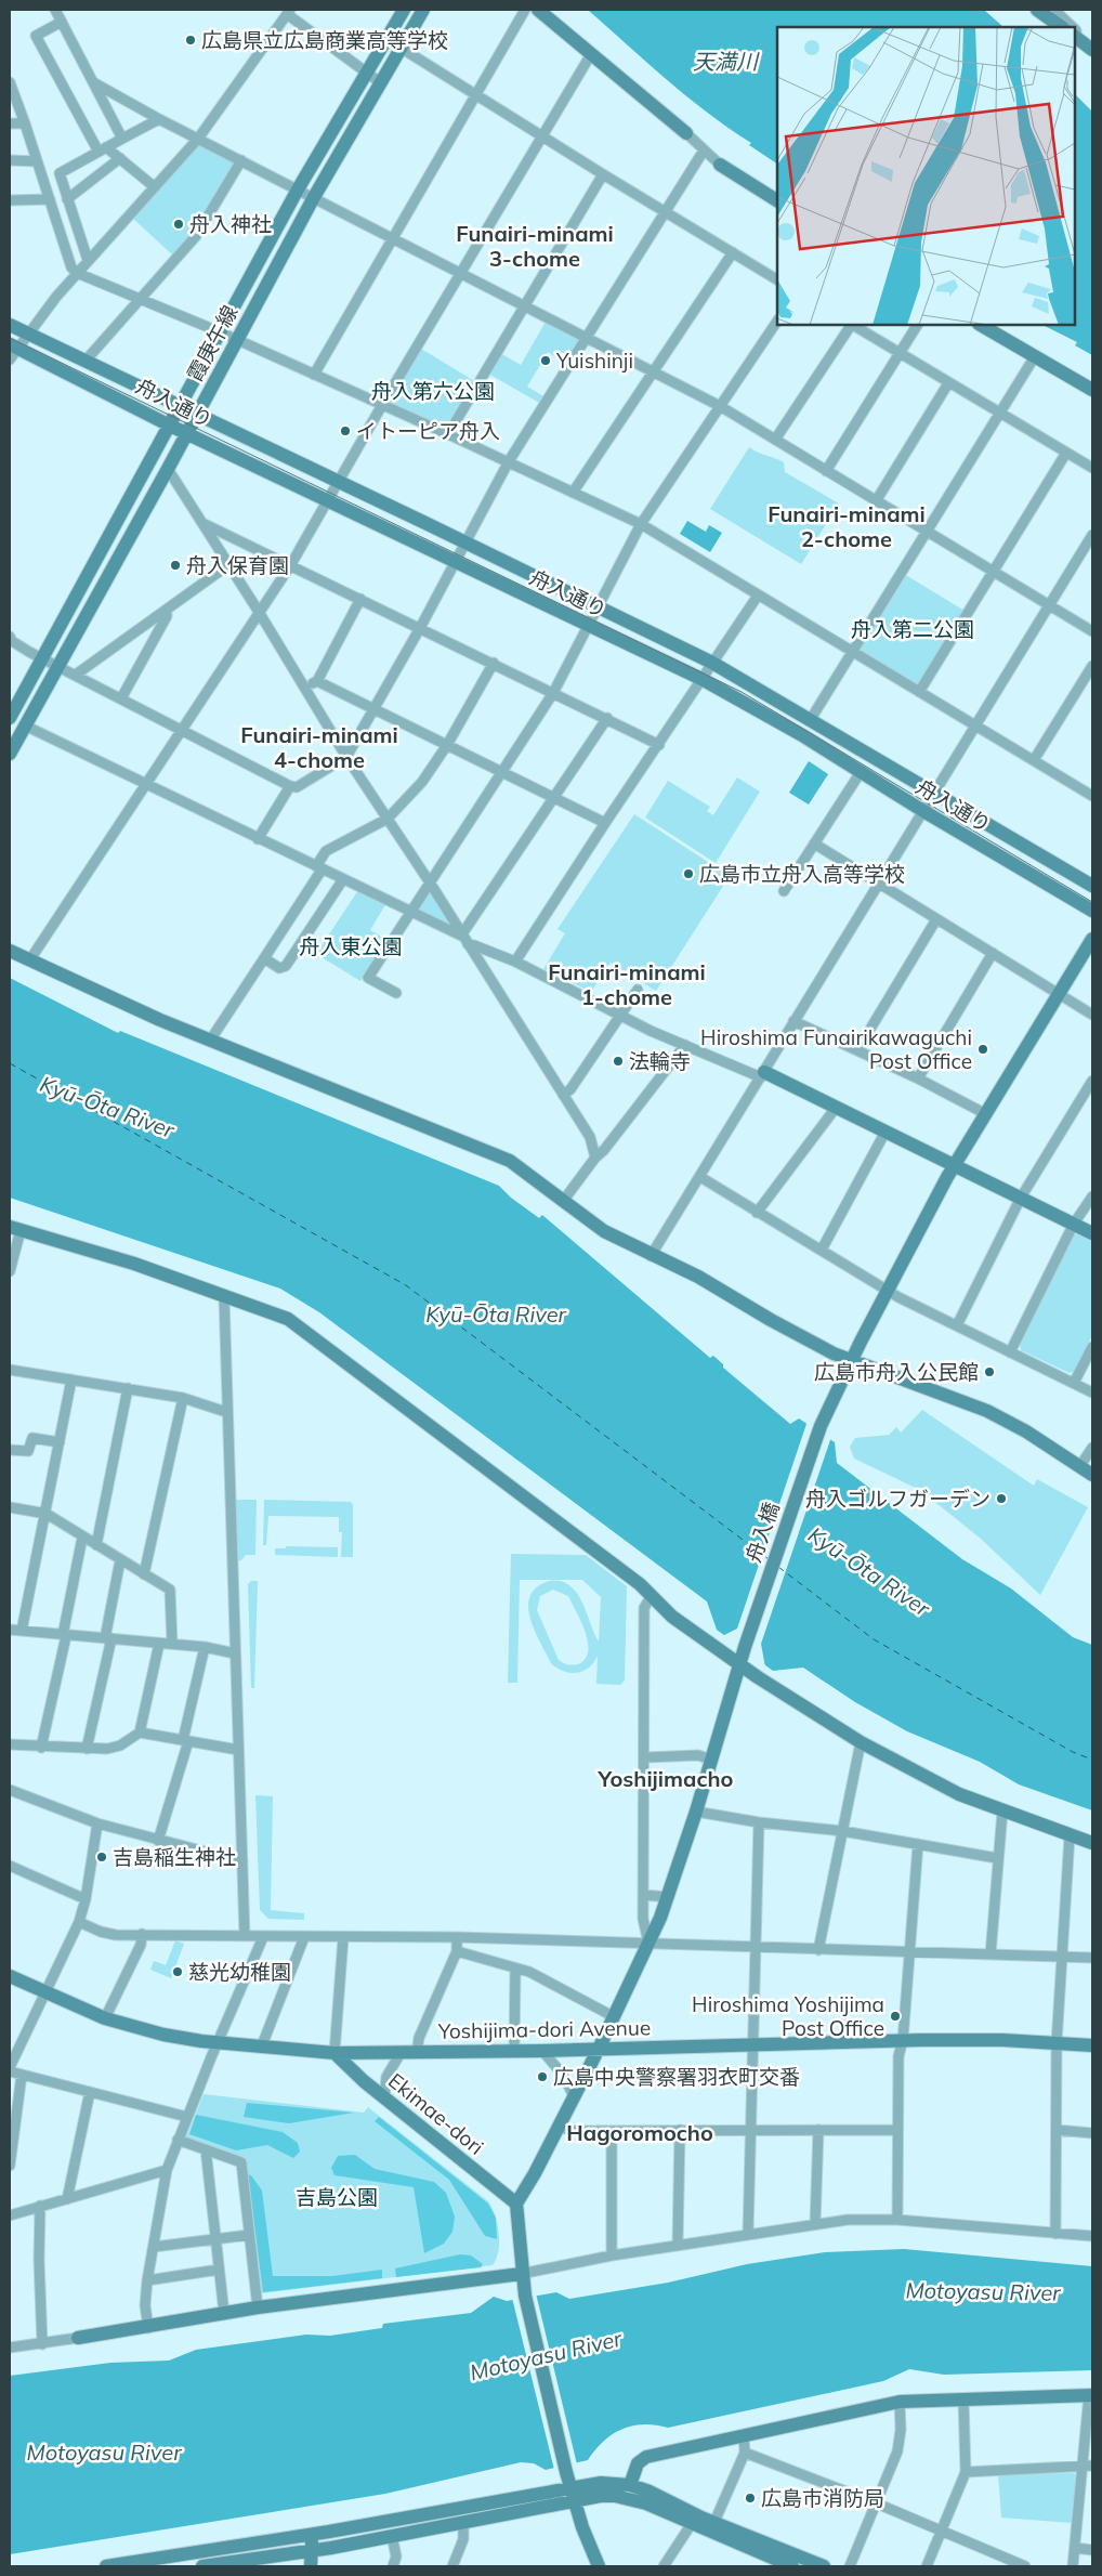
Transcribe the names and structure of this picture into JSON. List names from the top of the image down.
{
  "streets": {
    "street": [
      "霞庚午線",
      "舟入通り",
      "舟入橋",
      "Yoshijima-dori Avenue",
      "Ekimae-dori"
    ]
  },
  "crossings": [
    ["霞庚午線", "舟入通り"],
    ["舟入橋", "Yoshijima-dori Avenue"],
    ["舟入橋", "Ekimae-dori"],
    ["Yoshijima-dori Avenue", "Ekimae-dori"]
  ],
  "districts": [
    "Funairi-minami 3-chome",
    "Funairi-minami 2-chome",
    "Funairi-minami 4-chome",
    "Funairi-minami 1-chome",
    "Yoshijimacho",
    "Hagoromocho"
  ],
  "water": ["天満川", "Kyū-Ōta River", "Motoyasu River"],
  "parks": [
    "舟入第六公園",
    "舟入第二公園",
    "舟入東公園",
    "吉島公園"
  ],
  "places": [
    "広島県立広島商業高等学校",
    "舟入神社",
    "Yuishinji",
    "イトーピア舟入",
    "舟入保育園",
    "広島市立舟入高等学校",
    "Hiroshima Funairikawaguchi Post Office",
    "法輪寺",
    "広島市舟入公民館",
    "舟入ゴルフガーデン",
    "吉島稲生神社",
    "慈光幼稚園",
    "Hiroshima Yoshijima Post Office",
    "広島中央警察署羽衣町交番",
    "広島市消防局"
  ]
}
